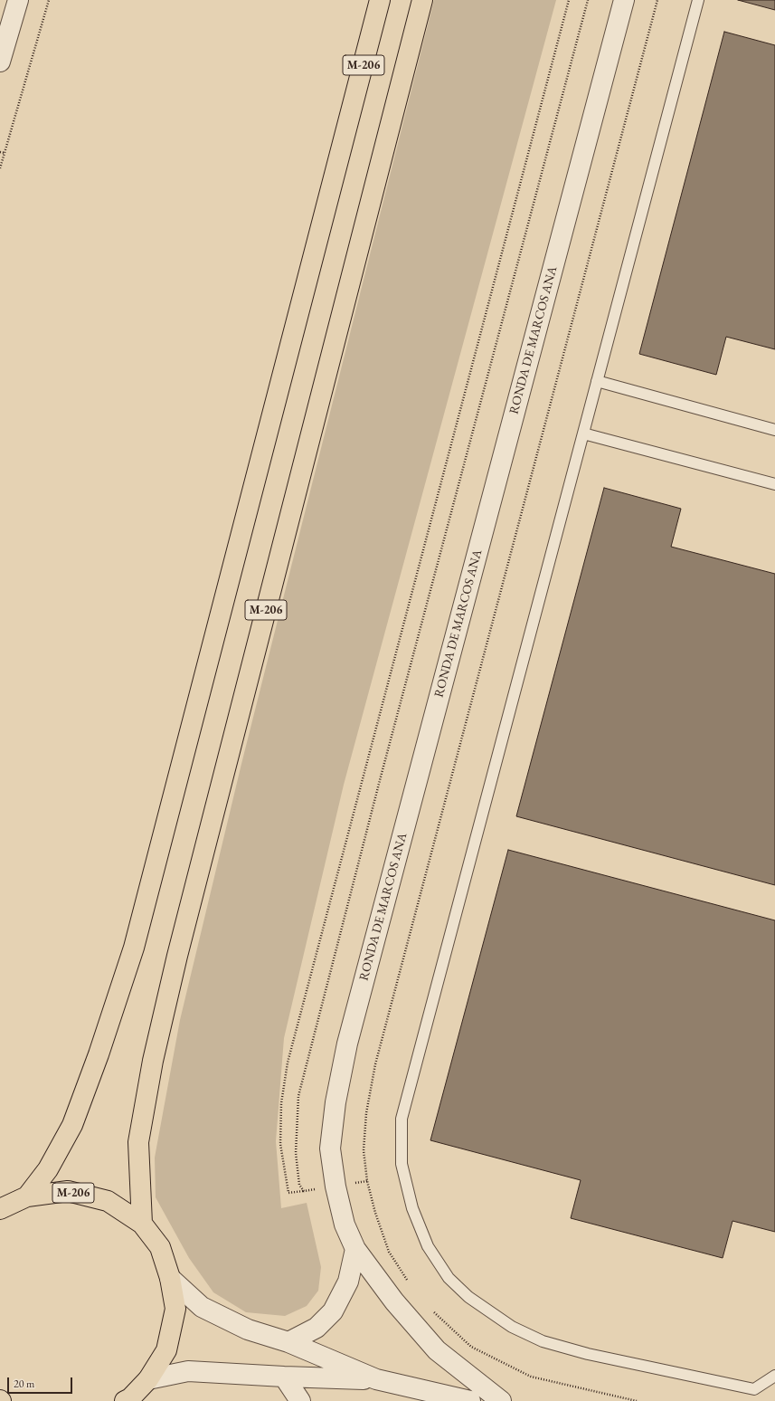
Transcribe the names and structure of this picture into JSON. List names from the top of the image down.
{
  "streets": {
    "main road": ["M-206"],
    "street": ["RONDA DE MARCOS ANA"]
  },
  "scale_bar": "20 m"
}
